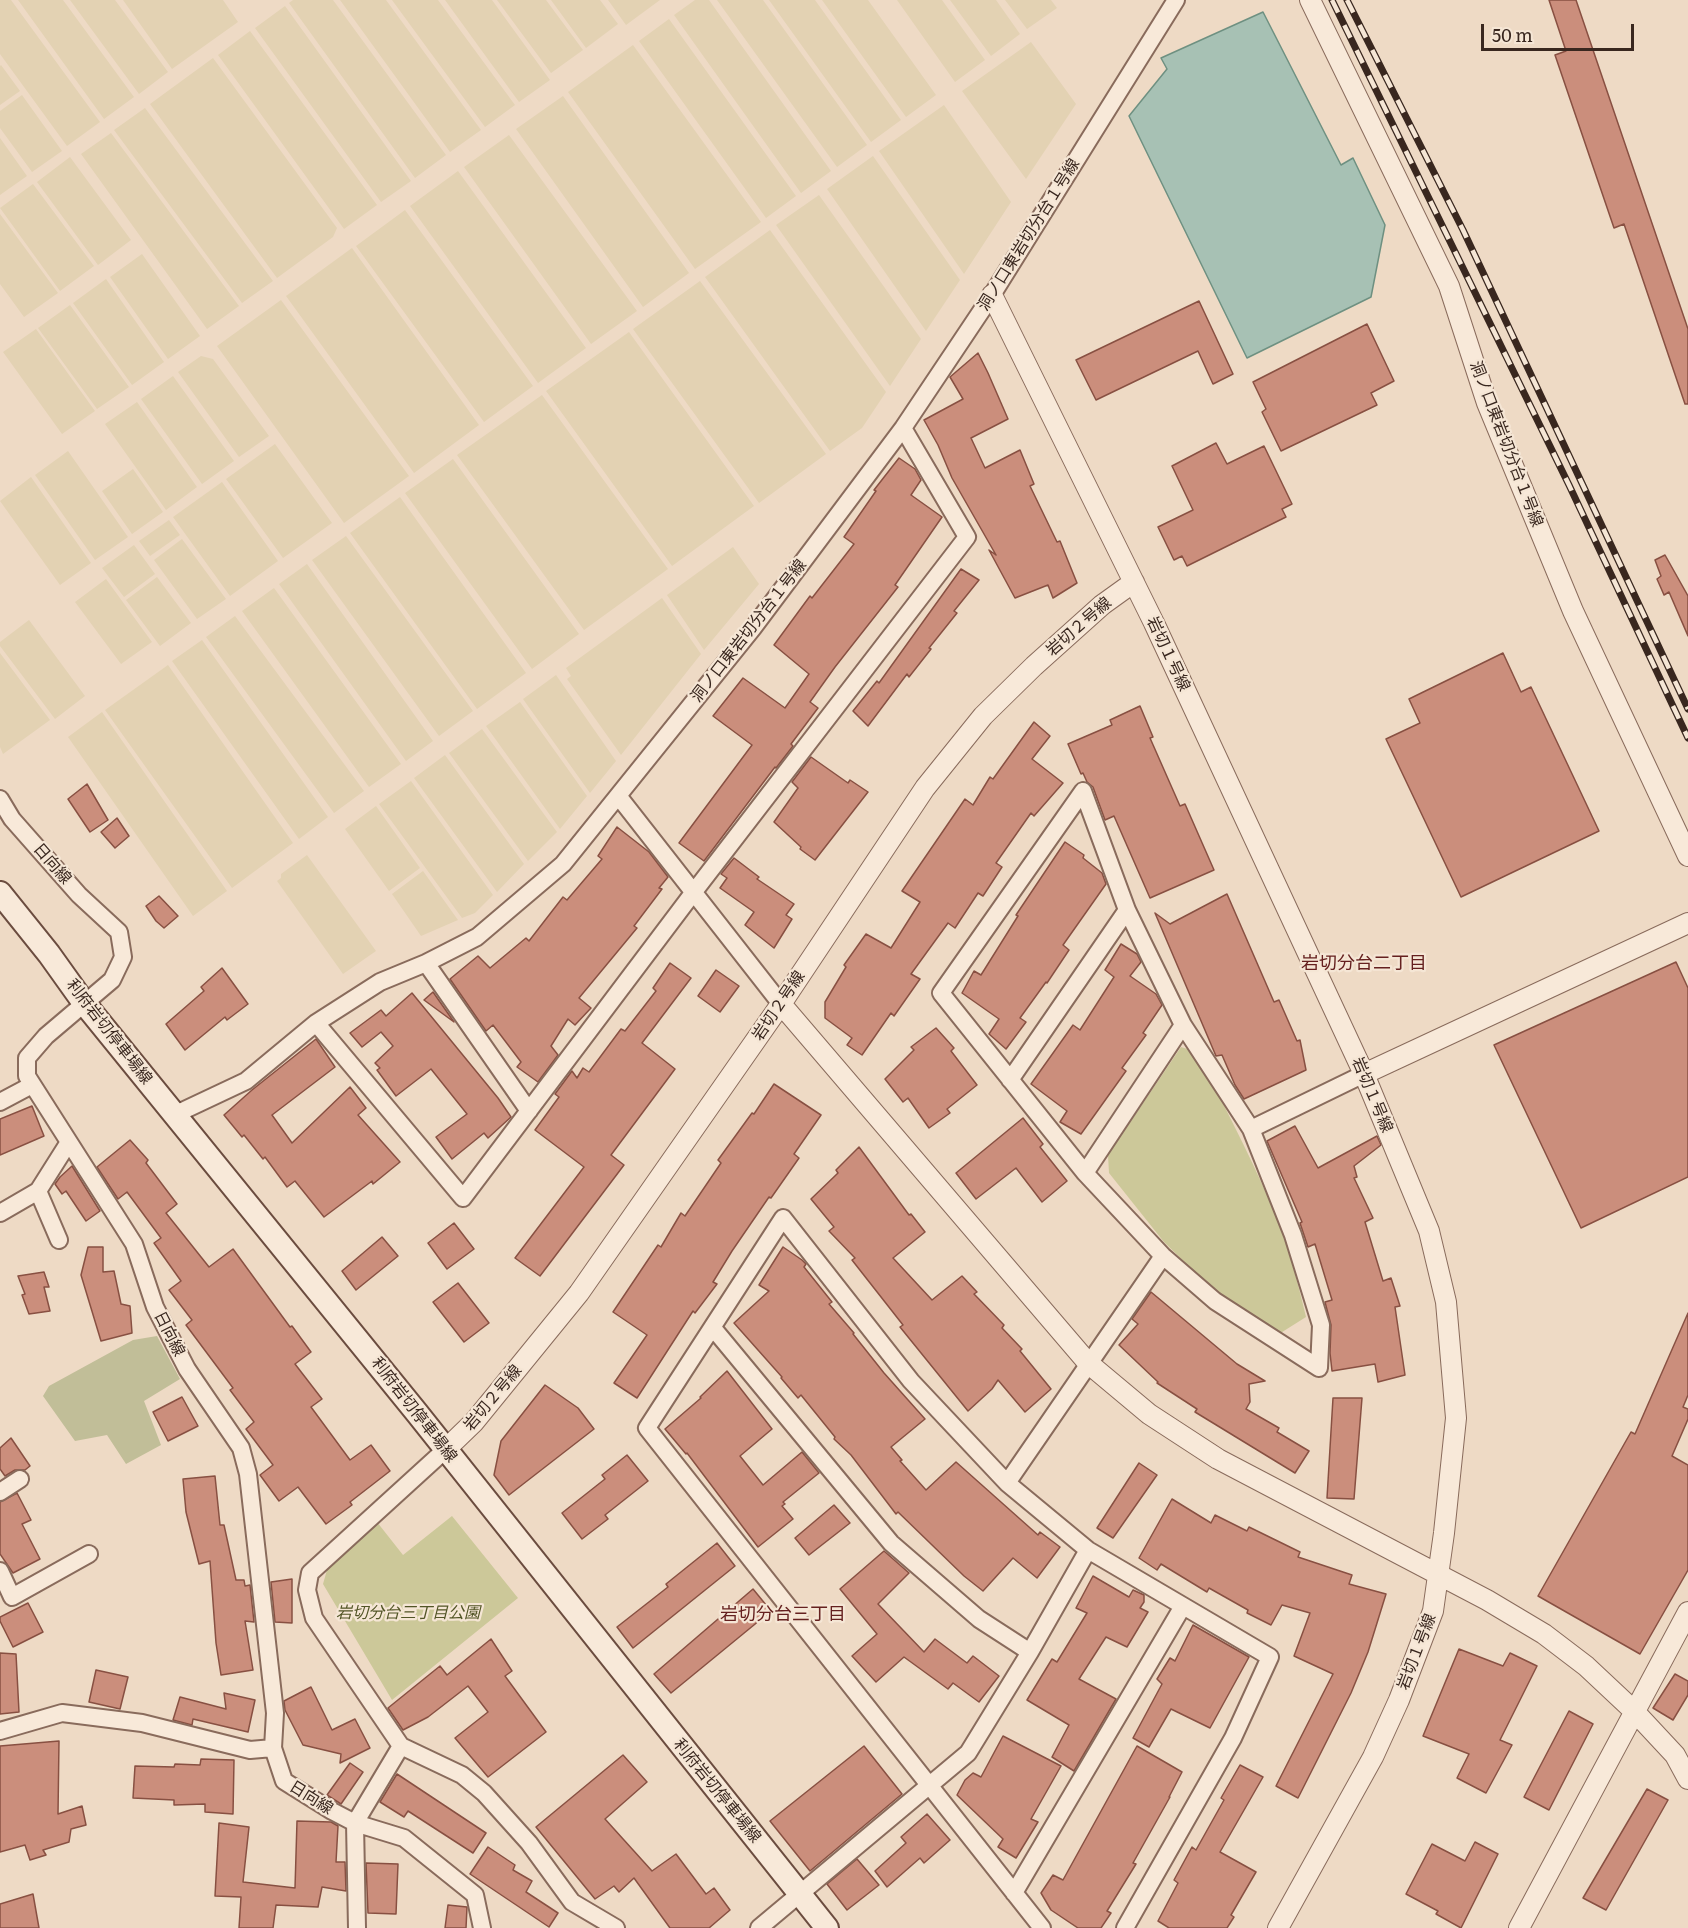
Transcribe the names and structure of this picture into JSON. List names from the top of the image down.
{
  "streets": {
    "main road": ["利府岩切停車場線"],
    "street": [
      "洞ノ口東岩切分台１号線",
      "岩切２号線",
      "岩切１号線",
      "日向線"
    ]
  },
  "crossings": [
    ["洞ノ口東岩切分台１号線", "岩切１号線"],
    ["洞ノ口東岩切分台１号線", "利府岩切停車場線"],
    ["岩切２号線", "岩切１号線"],
    ["岩切２号線", "利府岩切停車場線"],
    ["日向線", "利府岩切停車場線"]
  ],
  "districts": ["岩切分台二丁目", "岩切分台三丁目"],
  "parks": ["岩切分台三丁目公園"],
  "scale_bar": "50 m"
}
